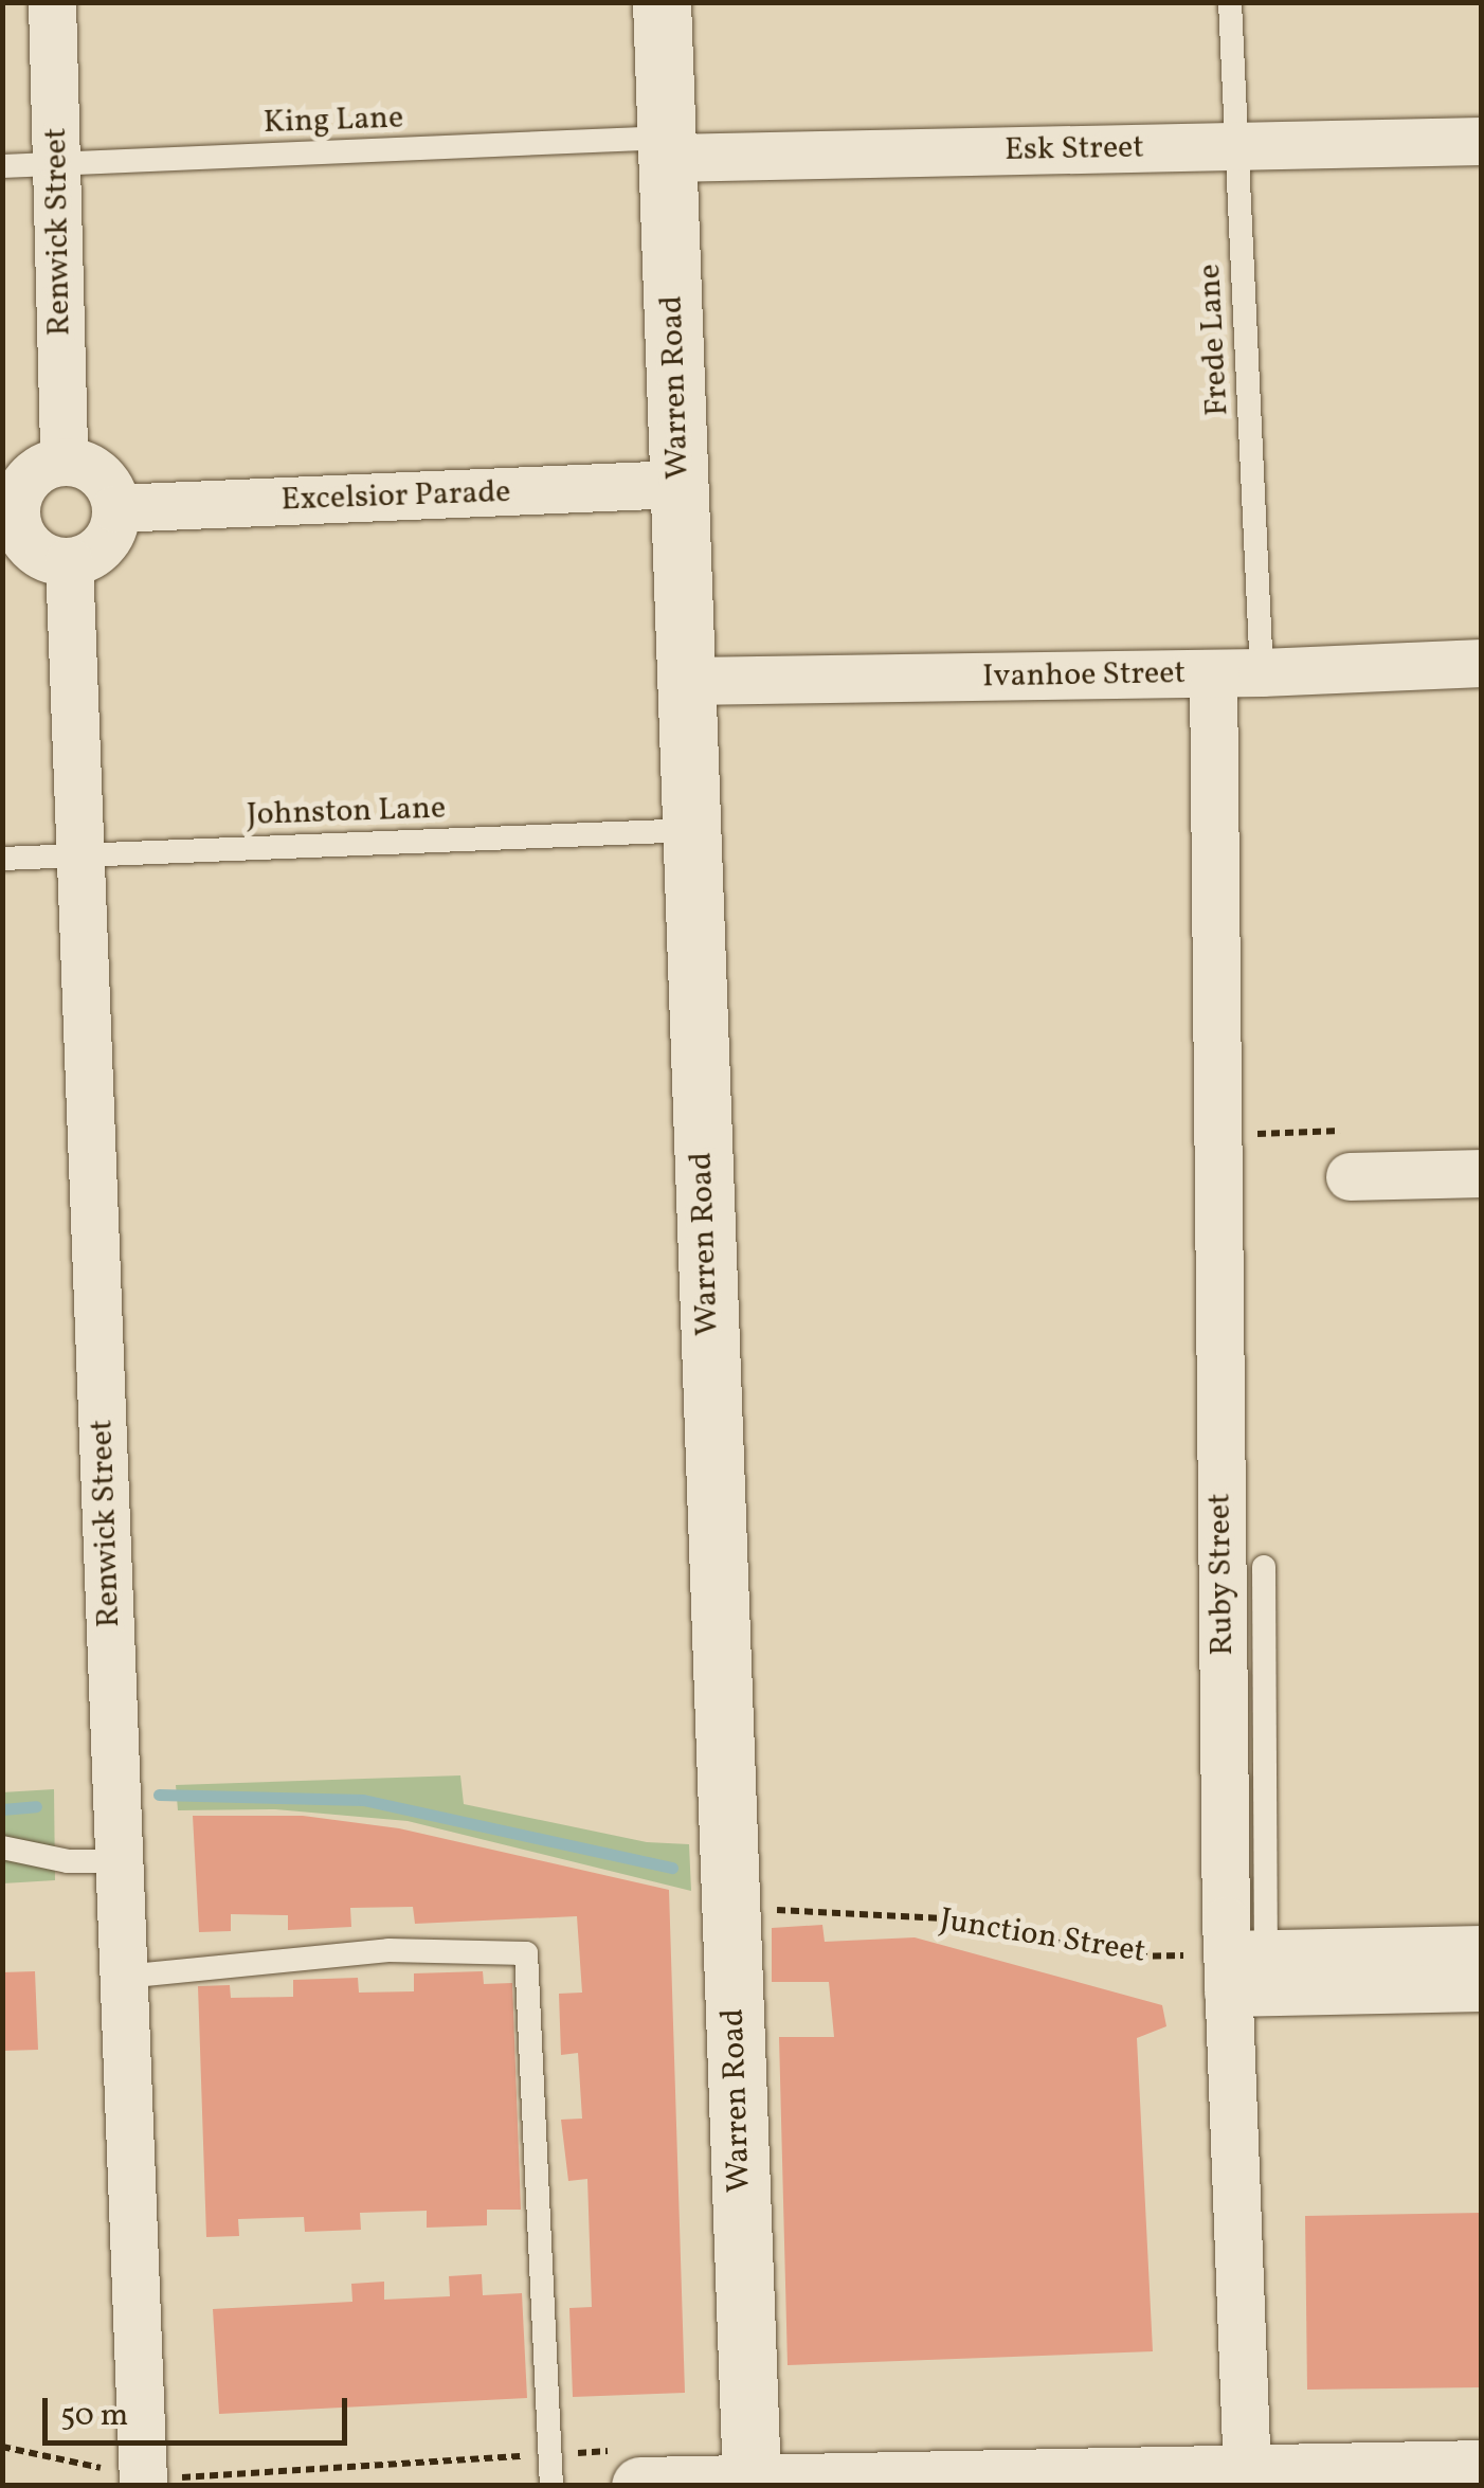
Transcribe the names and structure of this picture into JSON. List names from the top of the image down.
{
  "streets": {
    "street": [
      "Esk Street",
      "Renwick Street",
      "Warren Road",
      "Excelsior Parade",
      "Ivanhoe Street",
      "Ruby Street"
    ],
    "lane": ["King Lane", "Frede Lane", "Johnston Lane"],
    "path": ["Junction Street"]
  },
  "crossings": [
    ["King Lane", "Esk Street"],
    ["King Lane", "Renwick Street"],
    ["King Lane", "Warren Road"],
    ["Esk Street", "Frede Lane"],
    ["Esk Street", "Warren Road"],
    ["Renwick Street", "Excelsior Parade"],
    ["Renwick Street", "Johnston Lane"],
    ["Frede Lane", "Ivanhoe Street"],
    ["Warren Road", "Excelsior Parade"],
    ["Warren Road", "Ivanhoe Street"],
    ["Warren Road", "Johnston Lane"],
    ["Warren Road", "Junction Street"],
    ["Ivanhoe Street", "Ruby Street"],
    ["Ruby Street", "Junction Street"]
  ],
  "scale_bar": "50 m"
}
